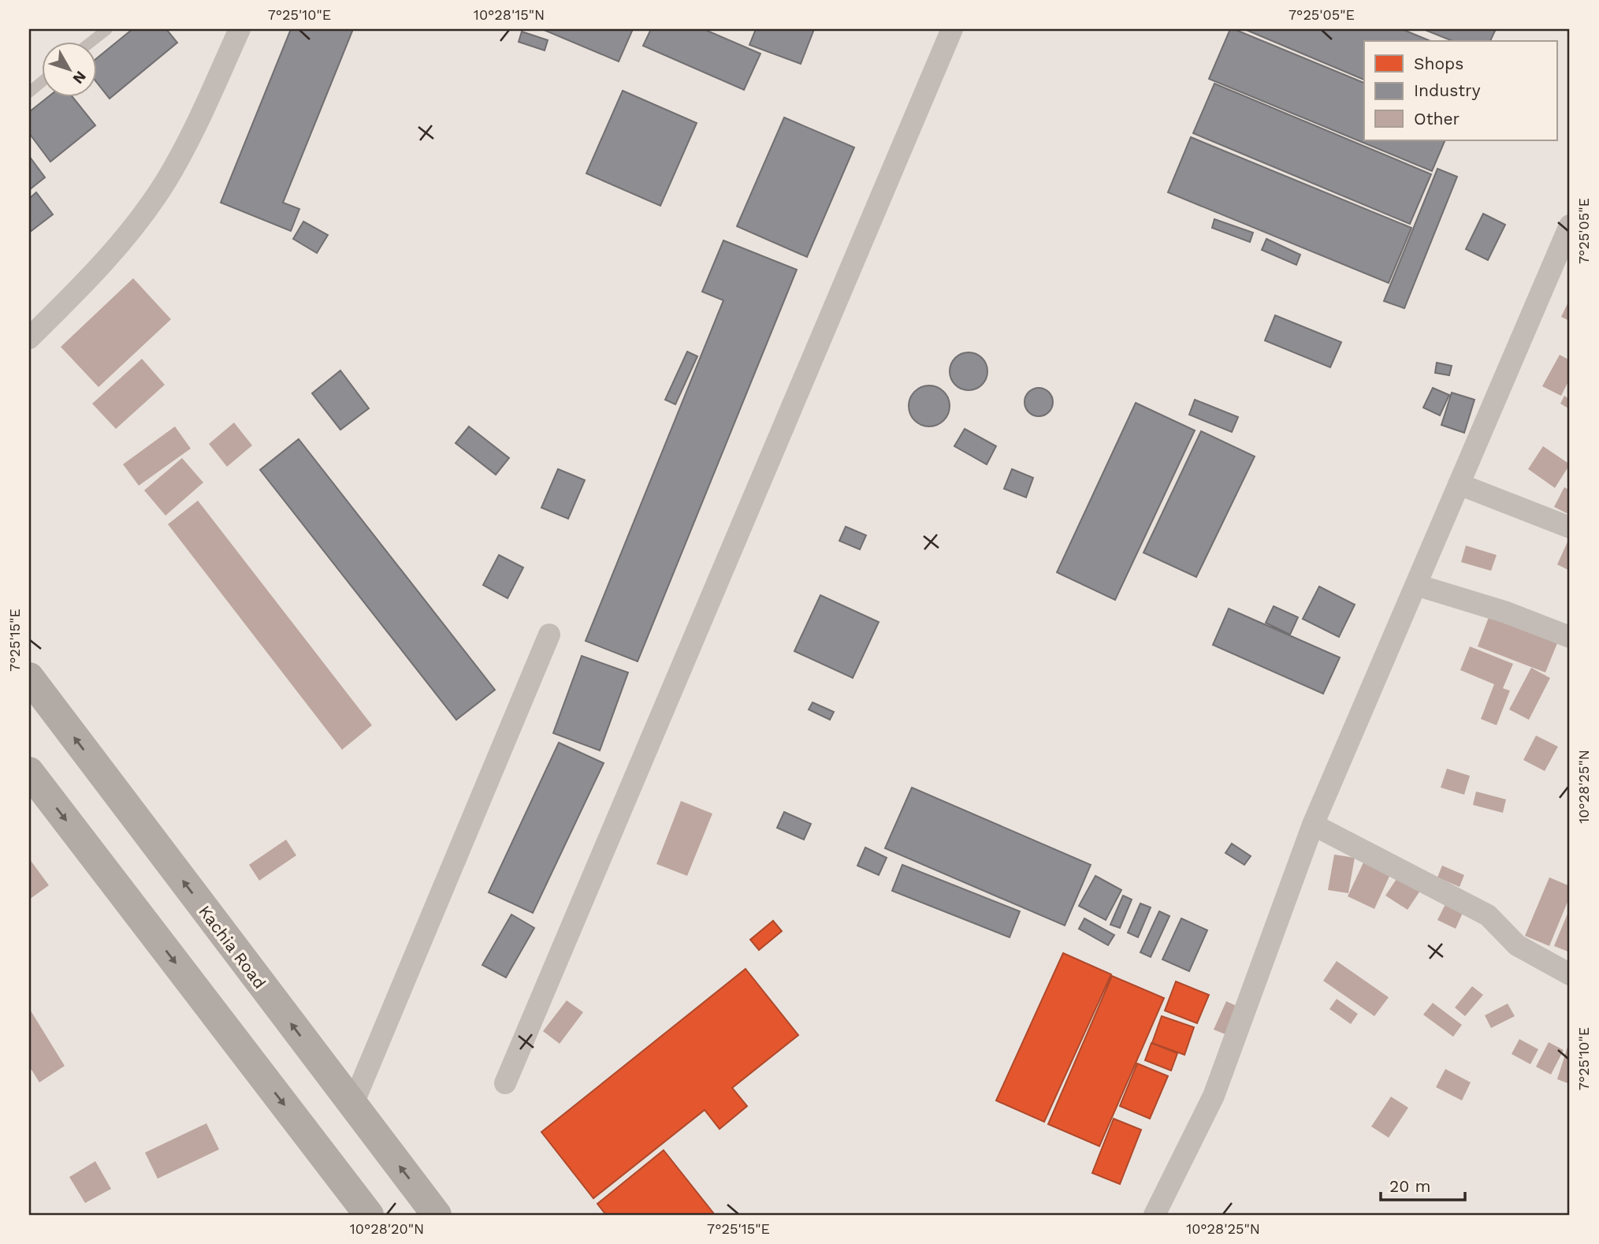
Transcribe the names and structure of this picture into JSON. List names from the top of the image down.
{
  "streets": {
    "main road": ["Kachia Road"]
  },
  "legend": ["Shops", "Industry", "Other"],
  "scale_bar": "20 m",
  "north": "bottom right",
  "coordinates": [
    "7°25'10\"E",
    "10°28'15\"N",
    "7°25'05\"E",
    "7°25'15\"E",
    "10°28'25\"N",
    "10°28'20\"N"
  ]
}
